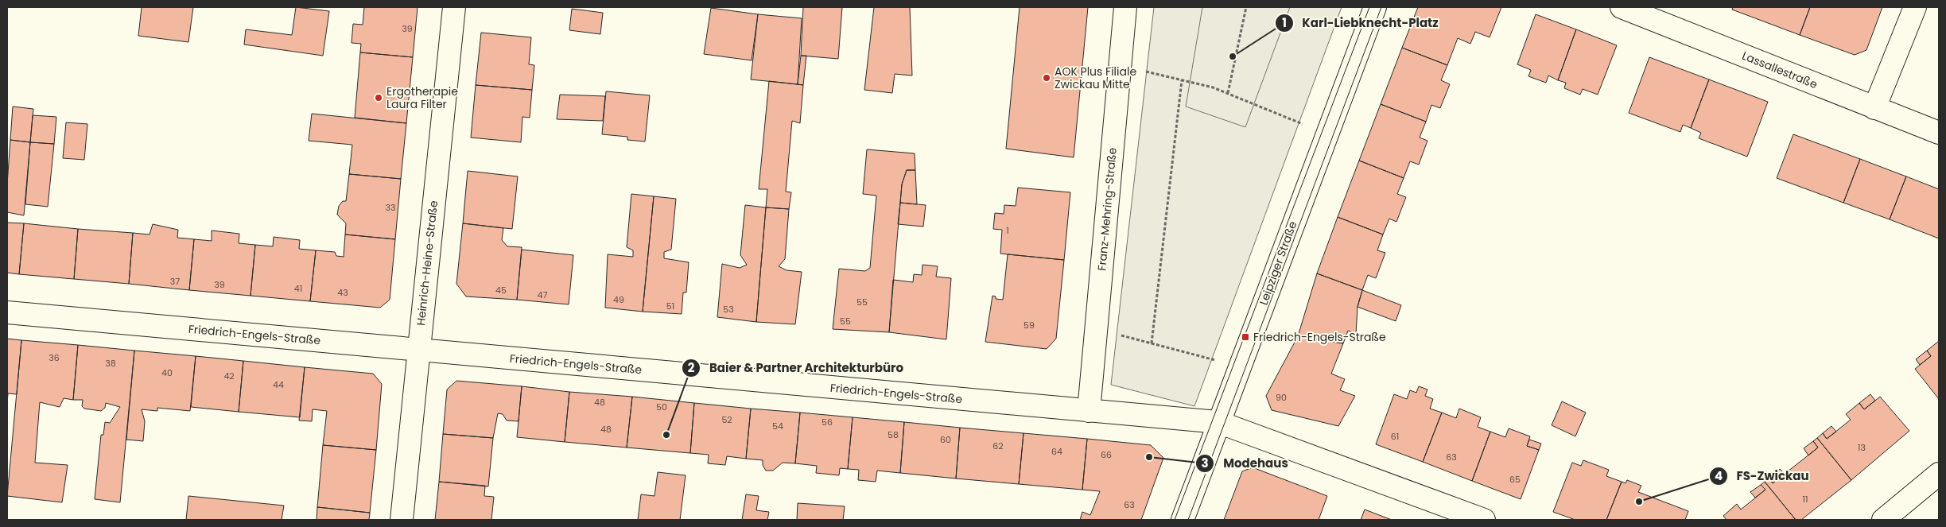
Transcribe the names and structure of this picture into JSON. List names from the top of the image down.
{
  "streets": {
    "street": [
      "Lassallestraße",
      "Franz-Mehring-Straße",
      "Heinrich-Heine-Straße",
      "Leipziger Straße",
      "Friedrich-Engels-Straße"
    ]
  },
  "crossings": [
    ["Franz-Mehring-Straße", "Friedrich-Engels-Straße"],
    ["Heinrich-Heine-Straße", "Friedrich-Engels-Straße"],
    ["Leipziger Straße", "Friedrich-Engels-Straße"]
  ],
  "places": {
    "other": [
      "Karl-Liebknecht-Platz",
      "AOK Plus Filiale Zwickau Mitte",
      "Ergotherapie Laura Filter",
      "Baier & Partner Architekturbüro",
      "Modehaus",
      "FS-Zwickau"
    ],
    "transit": ["Friedrich-Engels-Straße"]
  },
  "house_numbers": [
    "39",
    "33",
    "1",
    "37",
    "39",
    "41",
    "45",
    "43",
    "47",
    "49",
    "55",
    "51",
    "53",
    "55",
    "59",
    "36",
    "38",
    "40",
    "42",
    "44",
    "90",
    "48",
    "50",
    "52",
    "56",
    "54",
    "48",
    "58",
    "61",
    "60",
    "62",
    "13",
    "64",
    "66",
    "63",
    "65",
    "11",
    "63"
  ]
}
